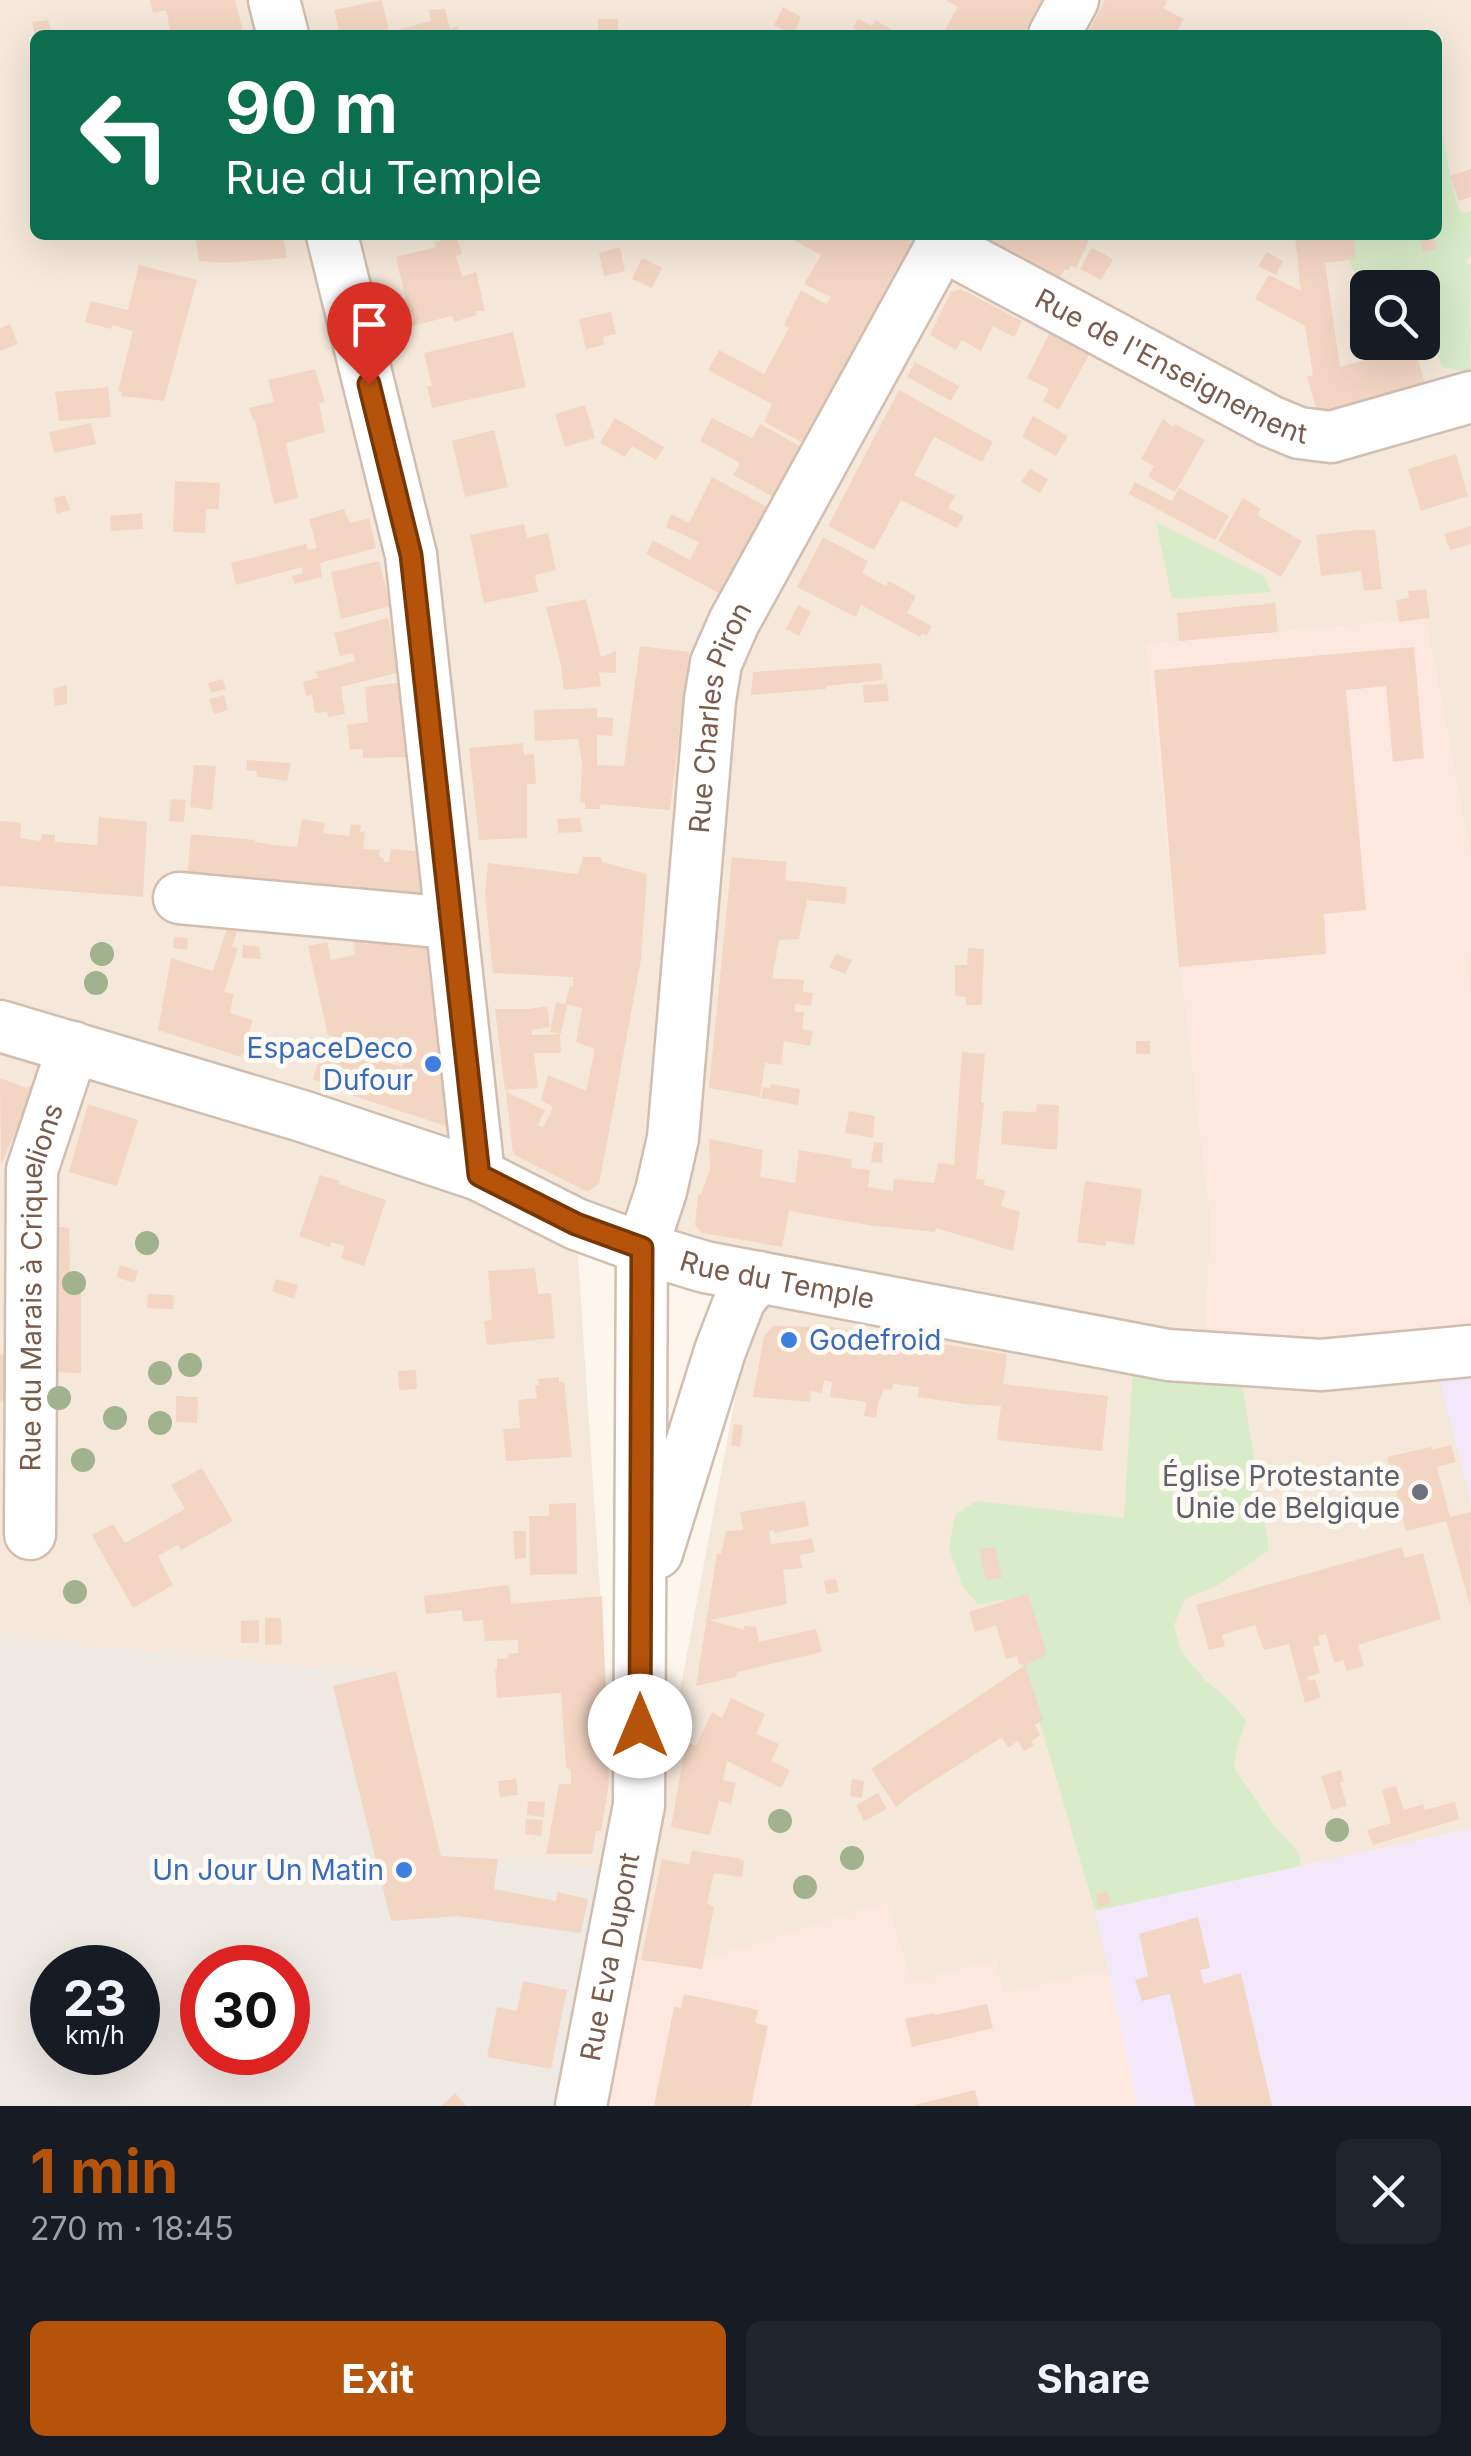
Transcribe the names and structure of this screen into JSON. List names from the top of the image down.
{
  "streets": {
    "street": [
      "Rue de l'Enseignement",
      "Rue Charles Piron",
      "Rue du Temple",
      "Rue du Marais à Criquelions",
      "Rue Eva Dupont"
    ]
  },
  "crossings": [
    ["Rue de l'Enseignement", "Rue Charles Piron"],
    ["Rue Charles Piron", "Rue du Temple"],
    ["Rue du Temple", "Rue du Marais à Criquelions"]
  ],
  "places": [
    "EspaceDeco Dufour",
    "Godefroid",
    "Église Protestante Unie de Belgique",
    "Un Jour Un Matin"
  ],
  "page": {
    "turn": ["90 m", "Rue du Temple"],
    "speed": "23 km/h",
    "limit": "30",
    "heading": ["1 min", "270 m · 18:45"],
    "buttons": ["Exit", "Share"]
  }
}
